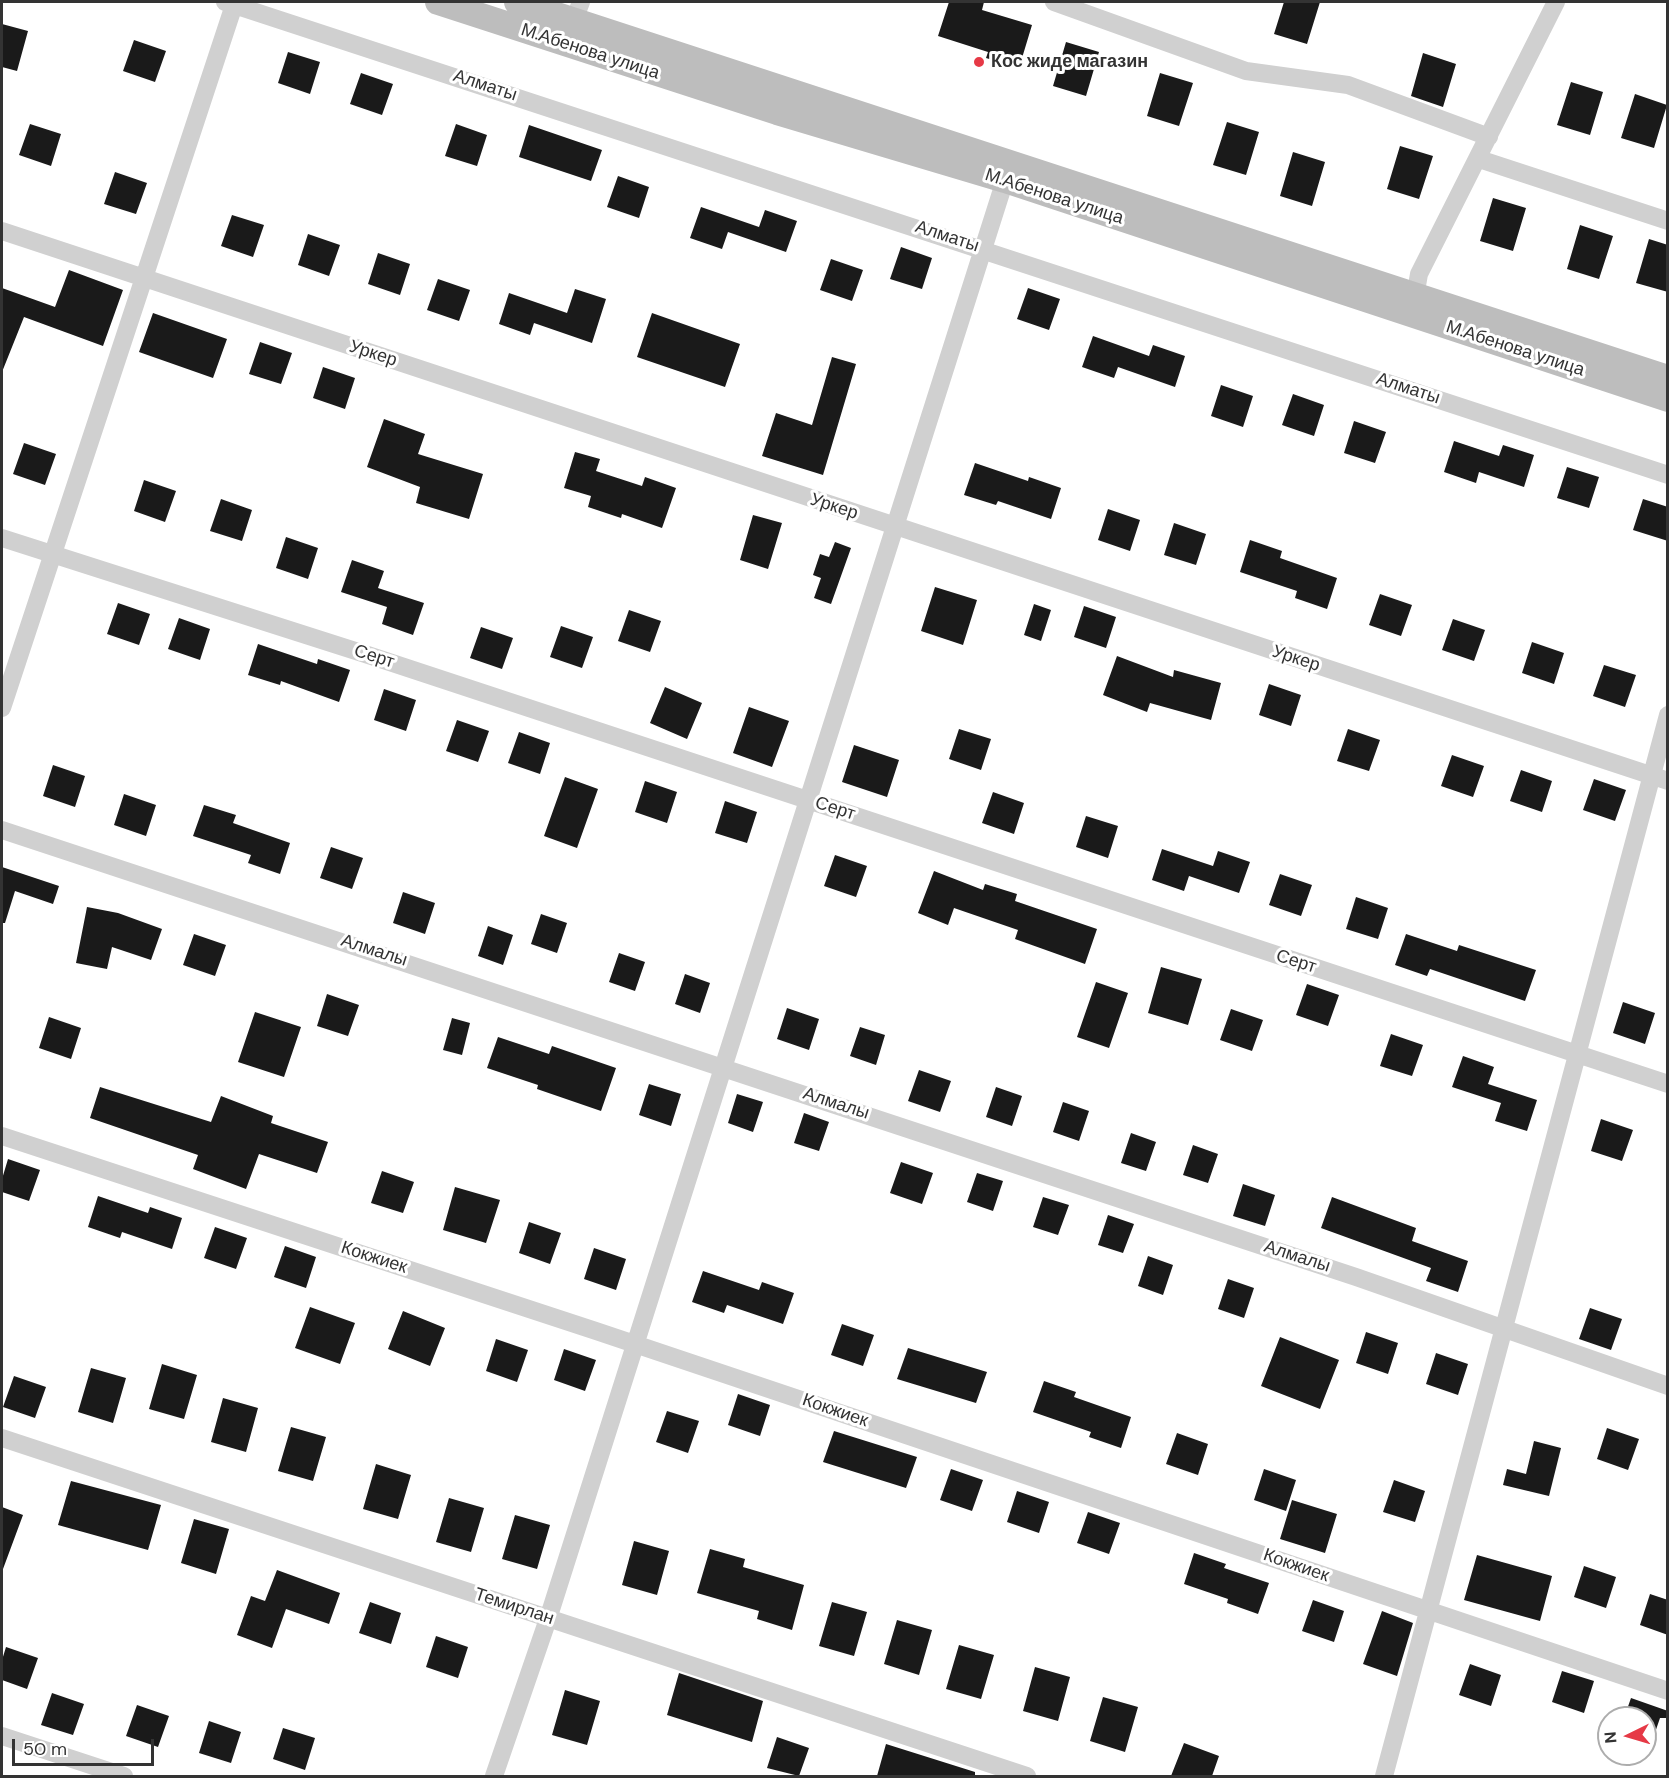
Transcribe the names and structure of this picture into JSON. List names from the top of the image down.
{
  "streets": {
    "main road": ["М.Абенова улица"],
    "street": [
      "Алматы",
      "Уркер",
      "Серт",
      "Алмалы",
      "Кокжиек",
      "Темирлан"
    ]
  },
  "places": ["Кос жиде магазин"],
  "scale_bar": "50 m",
  "north": "left"
}
